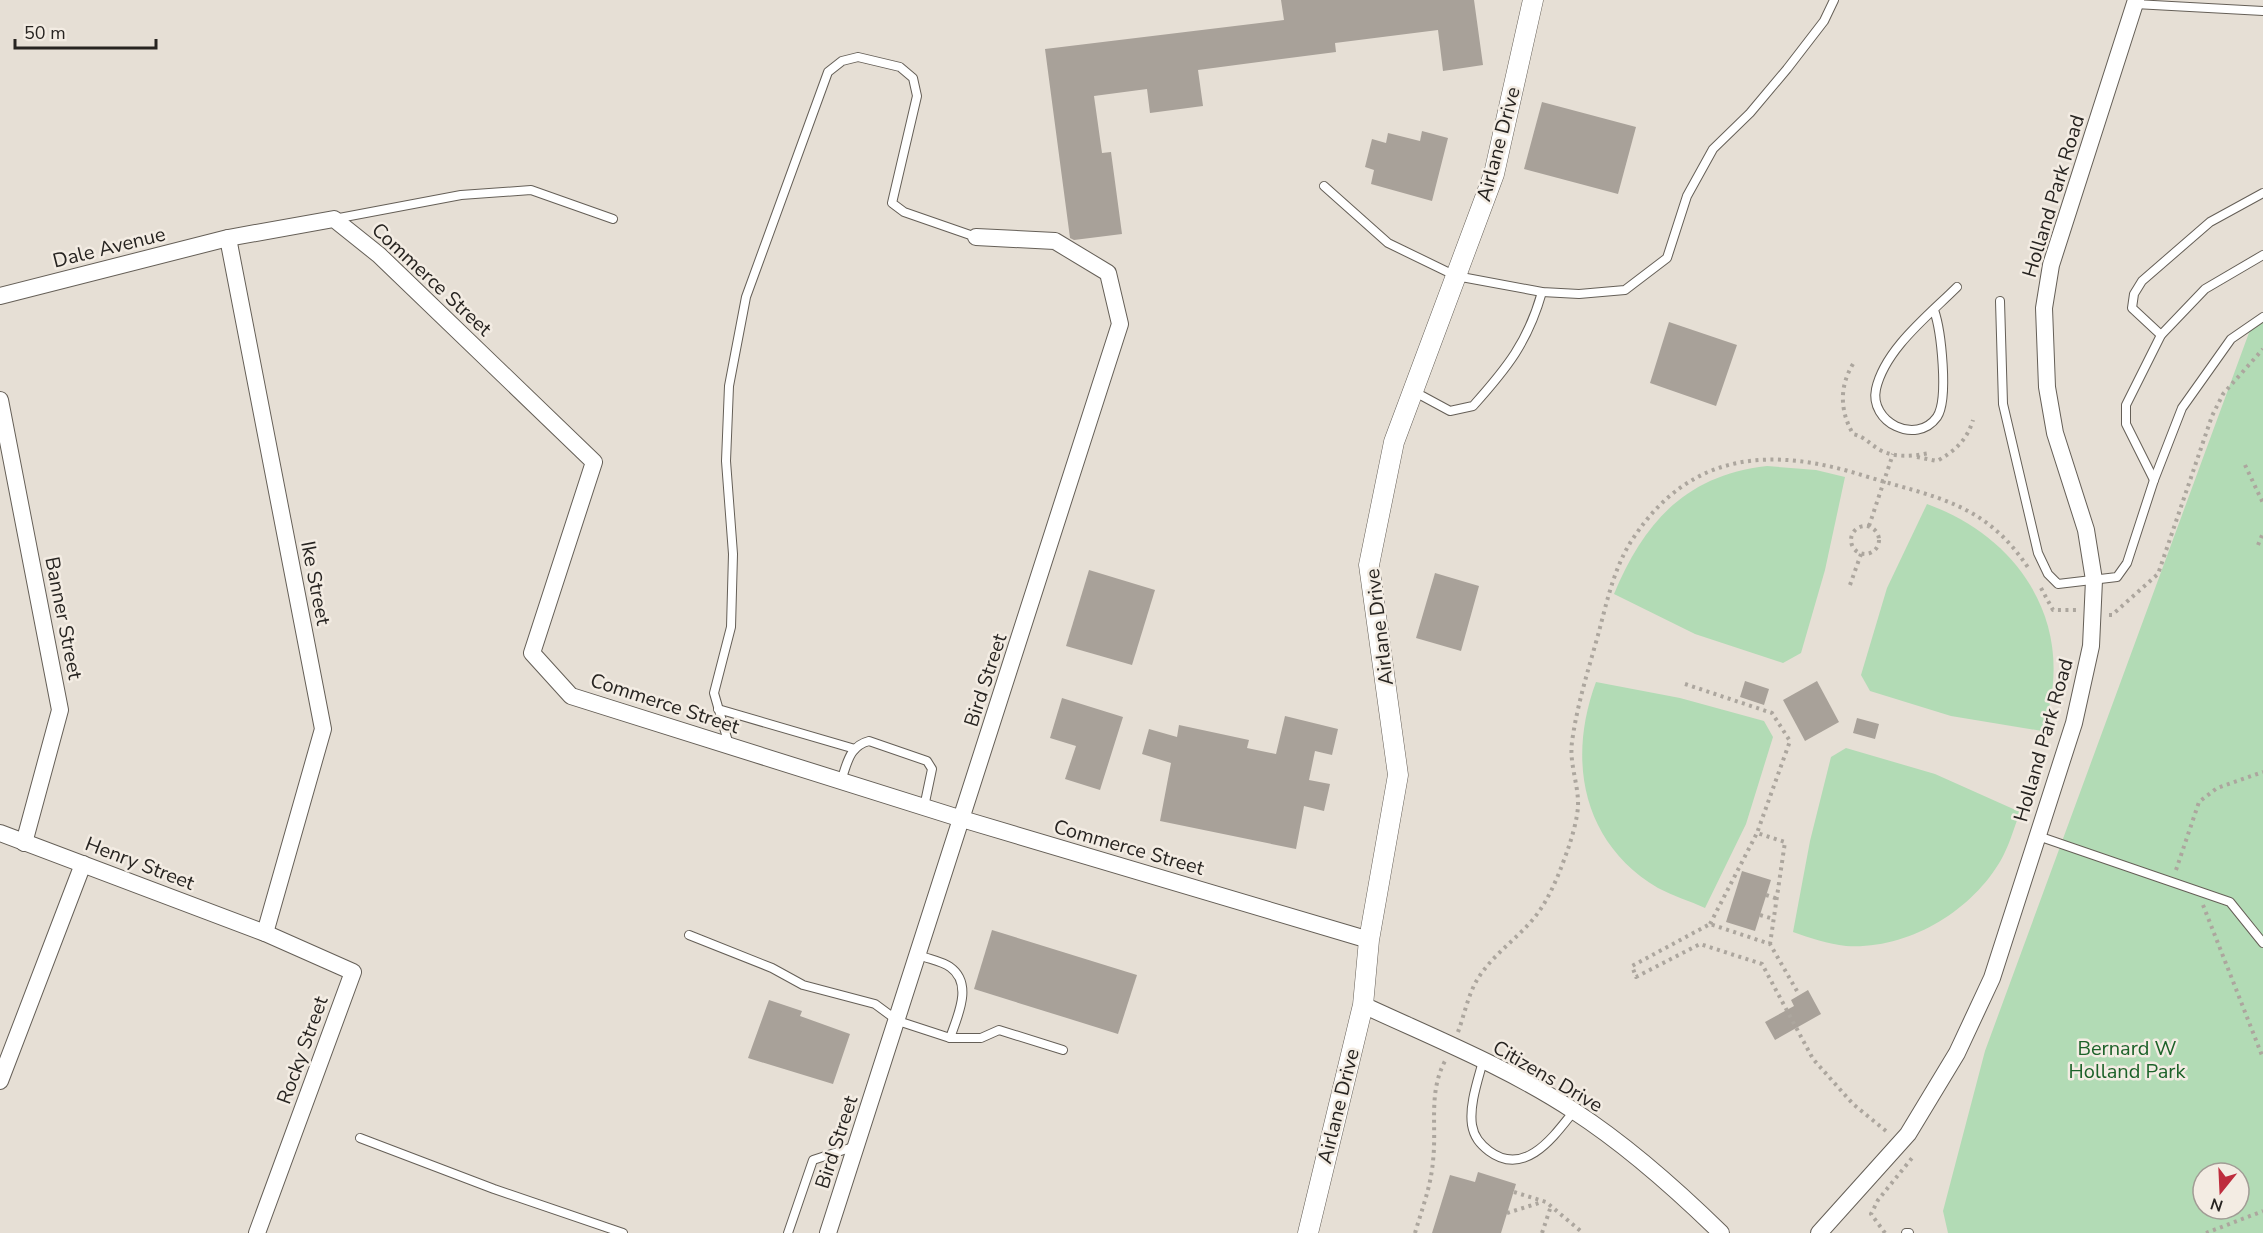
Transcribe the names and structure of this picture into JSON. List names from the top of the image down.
{
  "streets": {
    "street": [
      "Airlane Drive",
      "Holland Park Road",
      "Dale Avenue",
      "Commerce Street",
      "Ike Street",
      "Banner Street",
      "Bird Street",
      "Henry Street",
      "Rocky Street",
      "Citizens Drive"
    ]
  },
  "crossings": [
    ["Airlane Drive", "Commerce Street"],
    ["Airlane Drive", "Citizens Drive"],
    ["Dale Avenue", "Ike Street"],
    ["Commerce Street", "Bird Street"],
    ["Ike Street", "Henry Street"],
    ["Ike Street", "Rocky Street"],
    ["Banner Street", "Henry Street"],
    ["Henry Street", "Rocky Street"]
  ],
  "parks": ["Bernard W Holland Park"],
  "scale_bar": "50 m",
  "north": "bottom"
}
